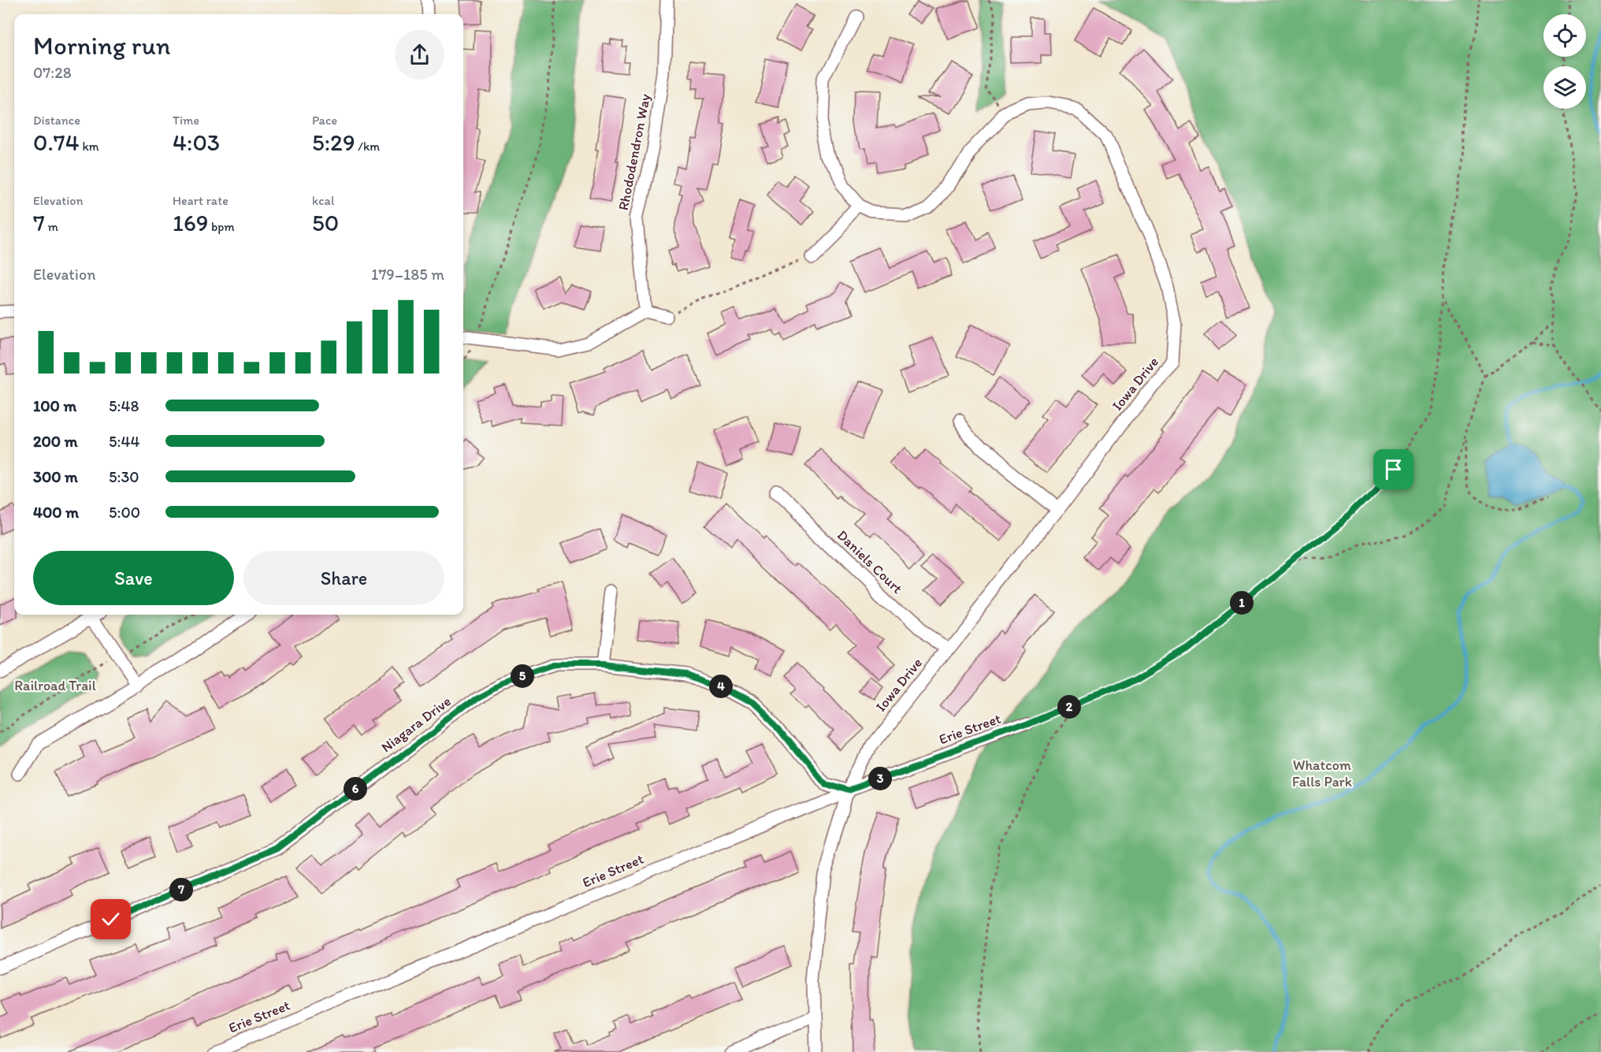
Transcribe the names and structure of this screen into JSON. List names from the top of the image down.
{
  "streets": {
    "street": [
      "Rhododendron Way",
      "Iowa Drive",
      "Daniels Court",
      "Niagara Drive",
      "Erie Street"
    ]
  },
  "crossings": [
    ["Iowa Drive", "Daniels Court"],
    ["Iowa Drive", "Niagara Drive"],
    ["Iowa Drive", "Erie Street"],
    ["Niagara Drive", "Erie Street"]
  ],
  "parks": ["Railroad Trail", "Whatcom Falls Park"],
  "page": {
    "heading": ["Morning run", "07:28"],
    "stats": [
      ["Distance", "0.74 km"],
      ["Time", "4:03"],
      ["Pace", "5:29 /km"],
      ["Elevation", "7 m"],
      ["Heart rate", "169 bpm"],
      ["kcal", "50"]
    ],
    "chart": ["Elevation", "179–185 m"],
    "list": [
      {
        "name": "100 m",
        "note": "5:48"
      },
      {
        "name": "200 m",
        "note": "5:44"
      },
      {
        "name": "300 m",
        "note": "5:30"
      },
      {
        "name": "400 m",
        "note": "5:00"
      }
    ],
    "buttons": ["Save", "Share"],
    "pins": [
      "1",
      "5",
      "4",
      "2",
      "3",
      "6",
      "7"
    ]
  }
}
